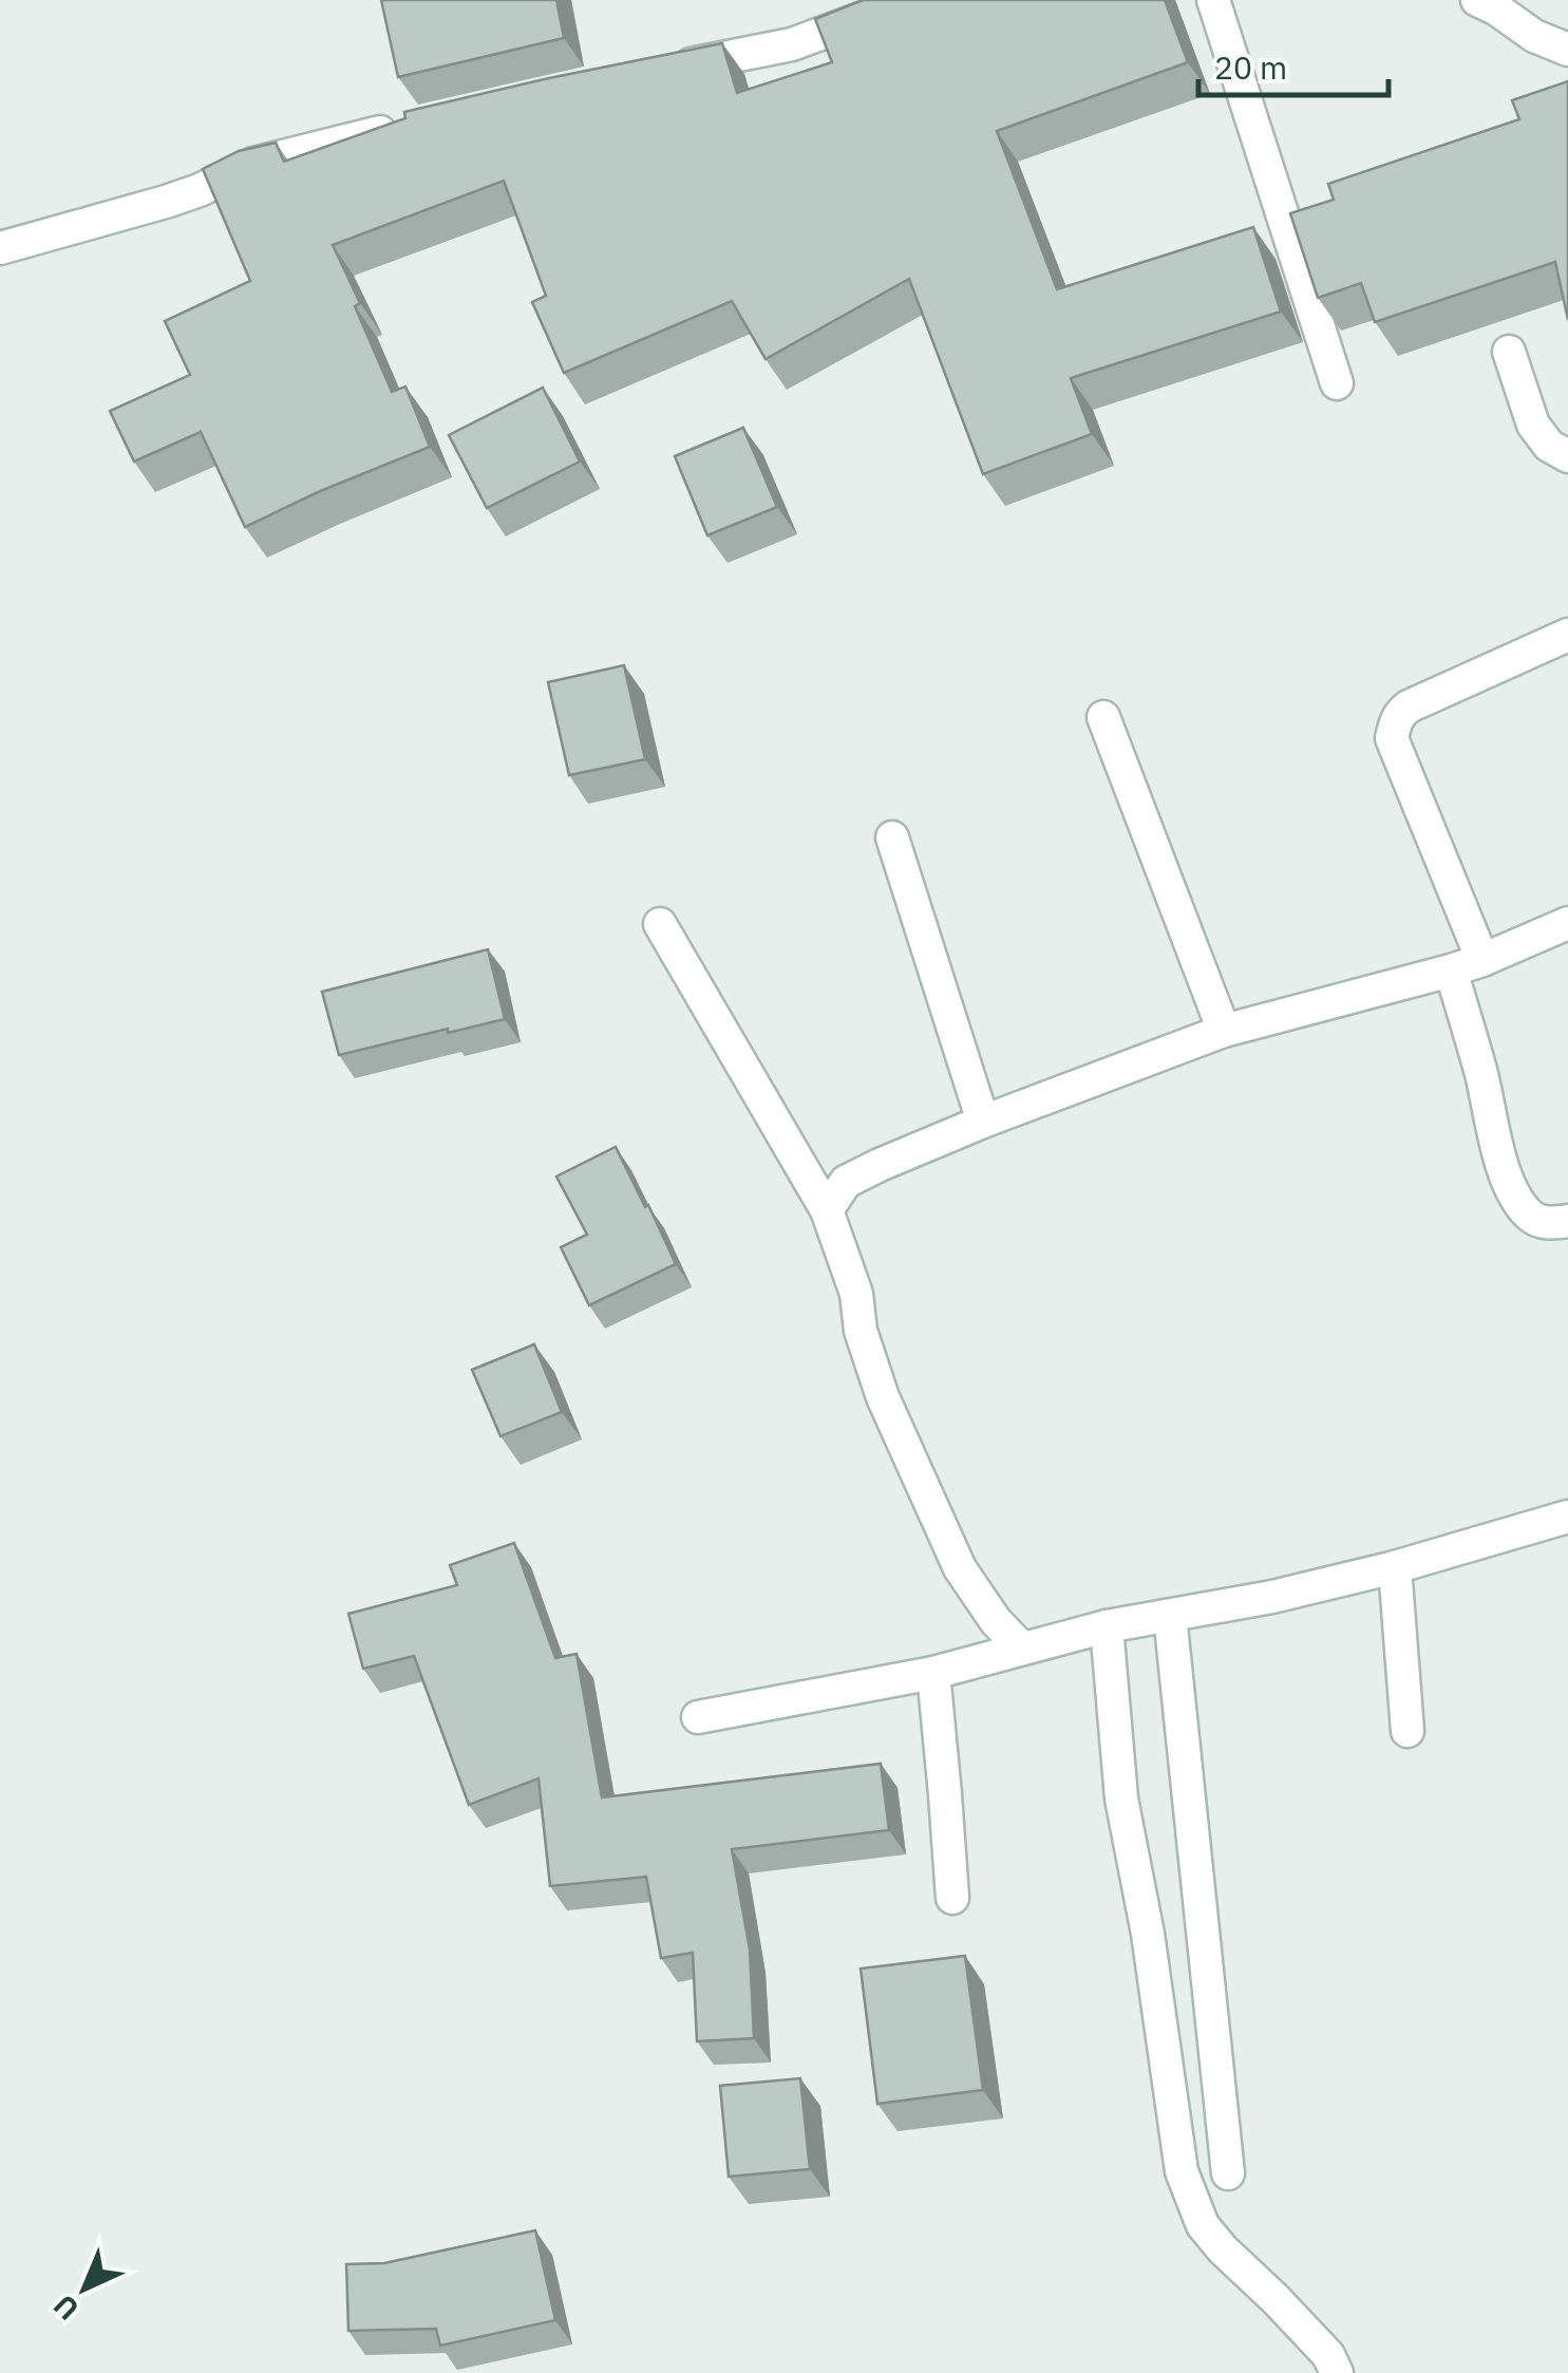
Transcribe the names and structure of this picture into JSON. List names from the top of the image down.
{
  "scale_bar": "20 m",
  "north": "bottom left"
}
